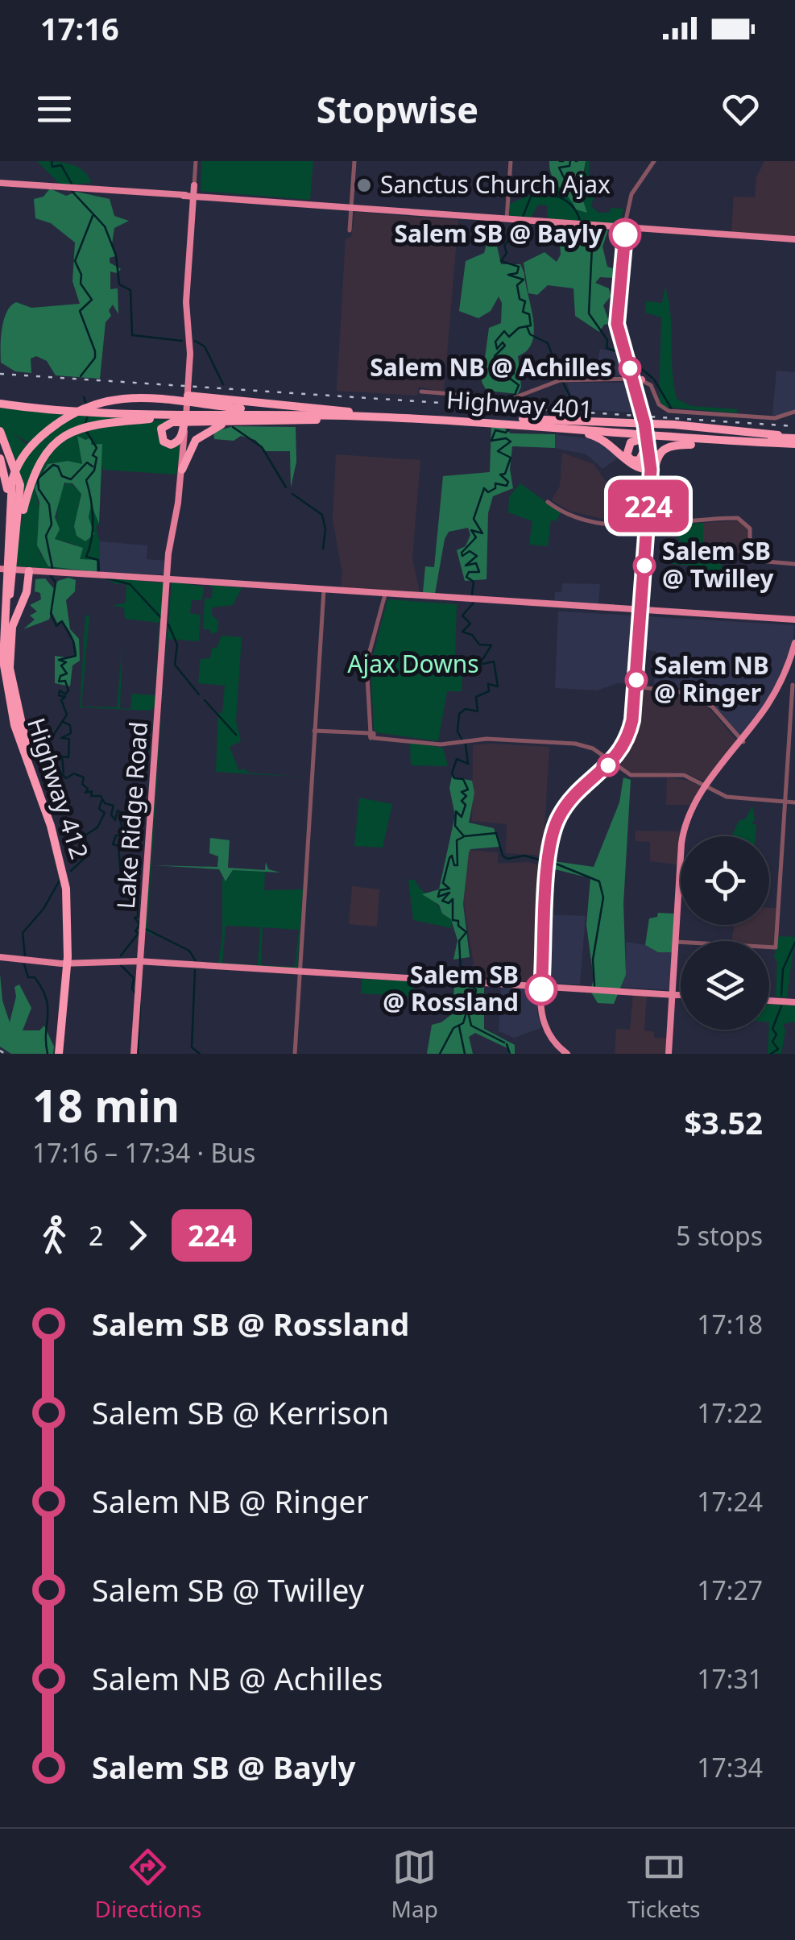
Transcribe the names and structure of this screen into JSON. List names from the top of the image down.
{
  "streets": {
    "highway": ["Highway 401", "Highway 412"],
    "main road": ["Lake Ridge Road"]
  },
  "parks": ["Ajax Downs"],
  "places": [
    "Sanctus Church Ajax",
    "Salem SB @ Bayly",
    "Salem NB @ Achilles",
    "Salem SB @ Twilley",
    "Salem NB @ Ringer",
    "Salem SB @ Rossland"
  ],
  "lines": ["bus line 224"],
  "page": {
    "status": "17:16",
    "header": "Stopwise",
    "on_map": "224",
    "heading": ["18 min", "17:16 – 17:34 · Bus", "$3.52"],
    "legs": ["2", "224", "5 stops"],
    "list": [
      {
        "name": "Salem SB @ Rossland",
        "value": "17:18"
      },
      {
        "name": "Salem SB @ Kerrison",
        "value": "17:22"
      },
      {
        "name": "Salem NB @ Ringer",
        "value": "17:24"
      },
      {
        "name": "Salem SB @ Twilley",
        "value": "17:27"
      },
      {
        "name": "Salem NB @ Achilles",
        "value": "17:31"
      },
      {
        "name": "Salem SB @ Bayly",
        "value": "17:34"
      }
    ],
    "tabs": ["Directions", "Map", "Tickets"]
  }
}
